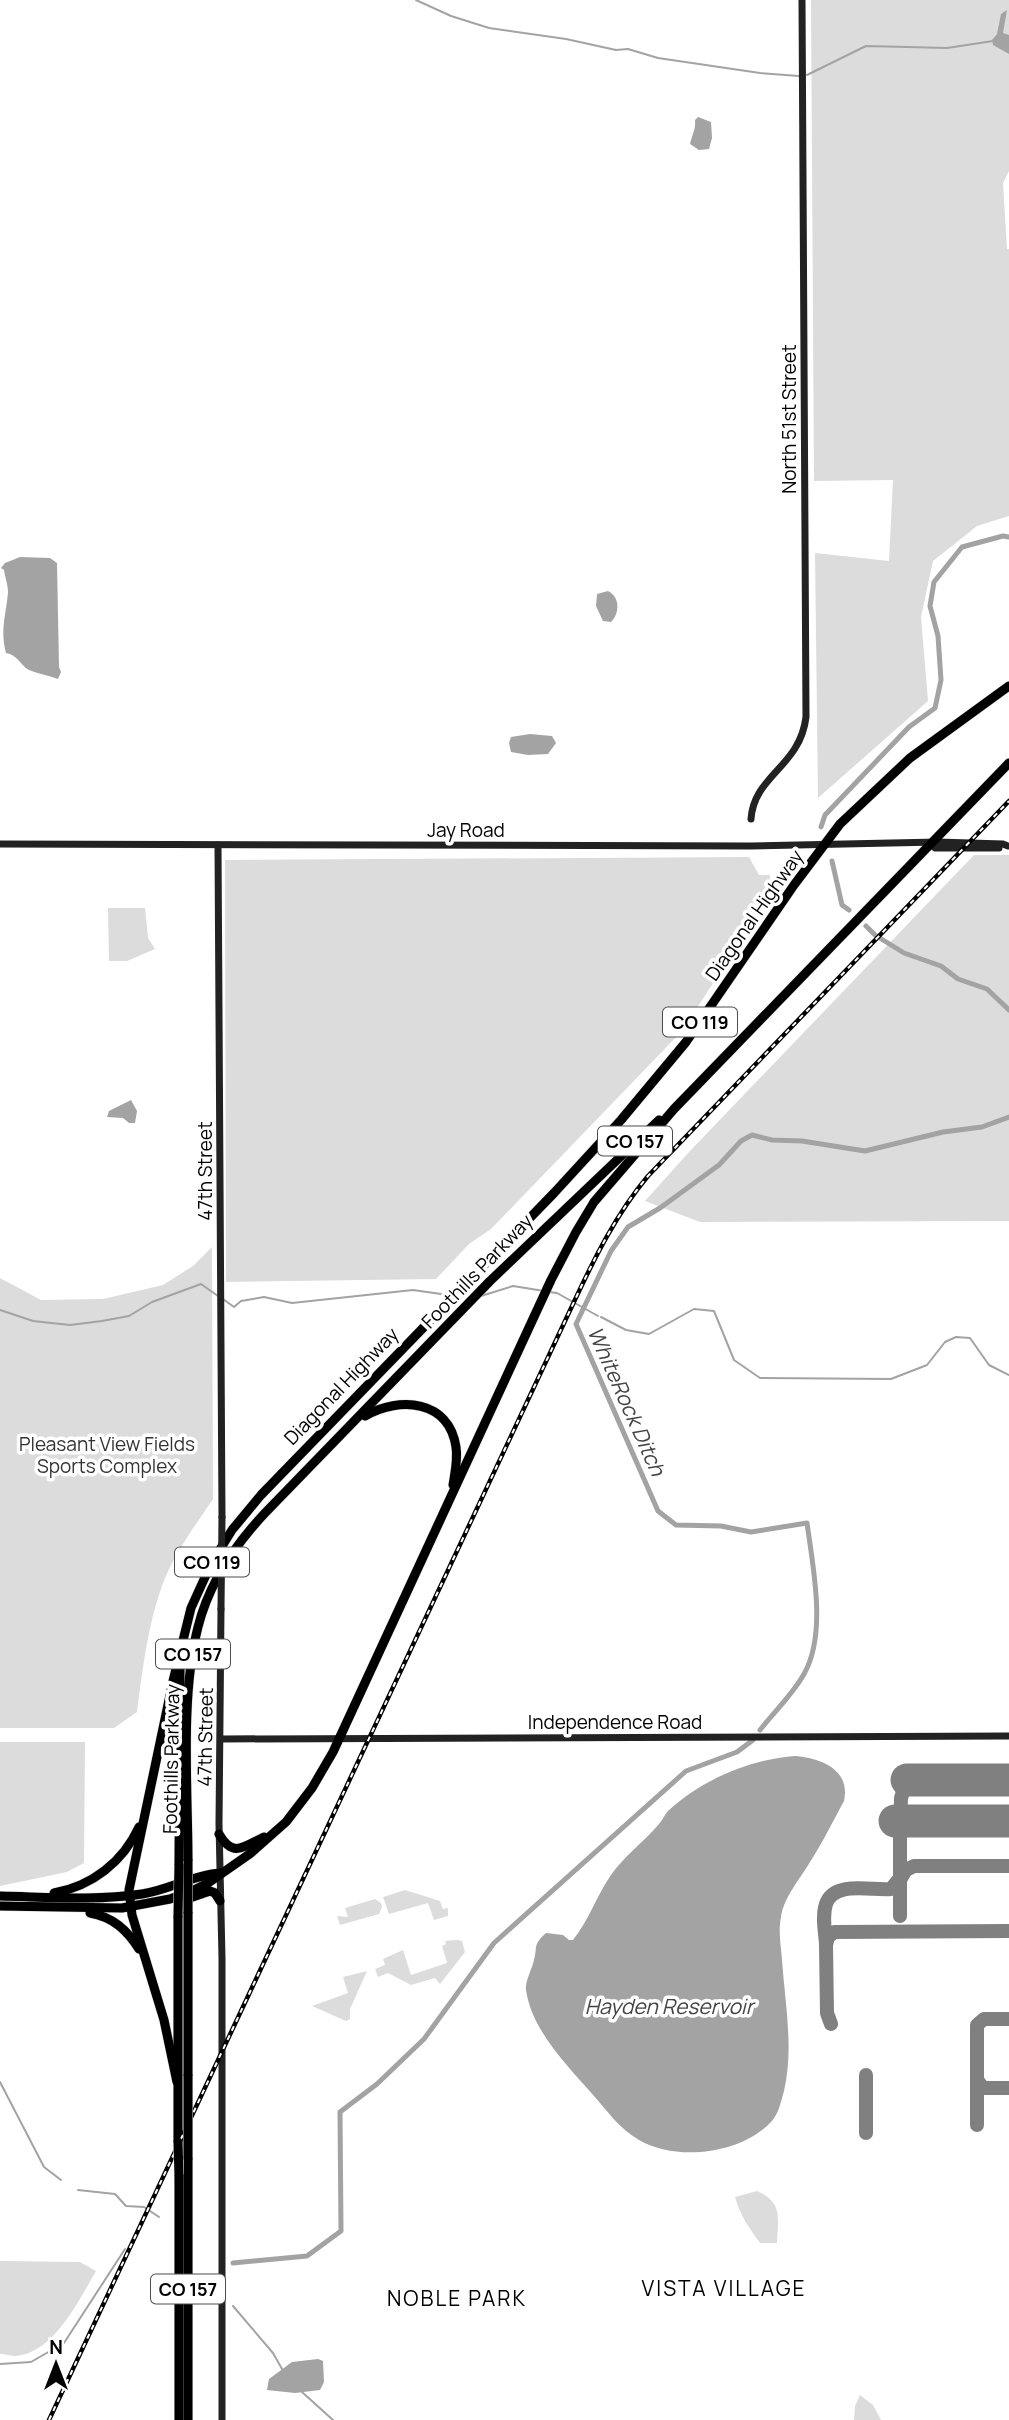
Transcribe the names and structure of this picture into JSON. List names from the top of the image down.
{
  "streets": {
    "highway": [
      "Diagonal Highway",
      "CO 119",
      "CO 157",
      "Foothills Parkway"
    ],
    "street": [
      "North 51st Street",
      "Jay Road",
      "47th Street",
      "Independence Road"
    ]
  },
  "crossings": [
    ["Jay Road", "Diagonal Highway"],
    ["Jay Road", "CO 119"],
    ["Jay Road", "47th Street"],
    ["Diagonal Highway", "CO 119"],
    ["Diagonal Highway", "Foothills Parkway"],
    ["CO 119", "47th Street"],
    ["CO 119", "Foothills Parkway"],
    ["CO 119", "Independence Road"],
    ["47th Street", "Independence Road"]
  ],
  "districts": ["VISTA VILLAGE", "NOBLE PARK"],
  "water": ["WhiteRock Ditch", "Hayden Reservoir"],
  "parks": ["Pleasant View Fields Sports Complex"],
  "north": "top"
}
